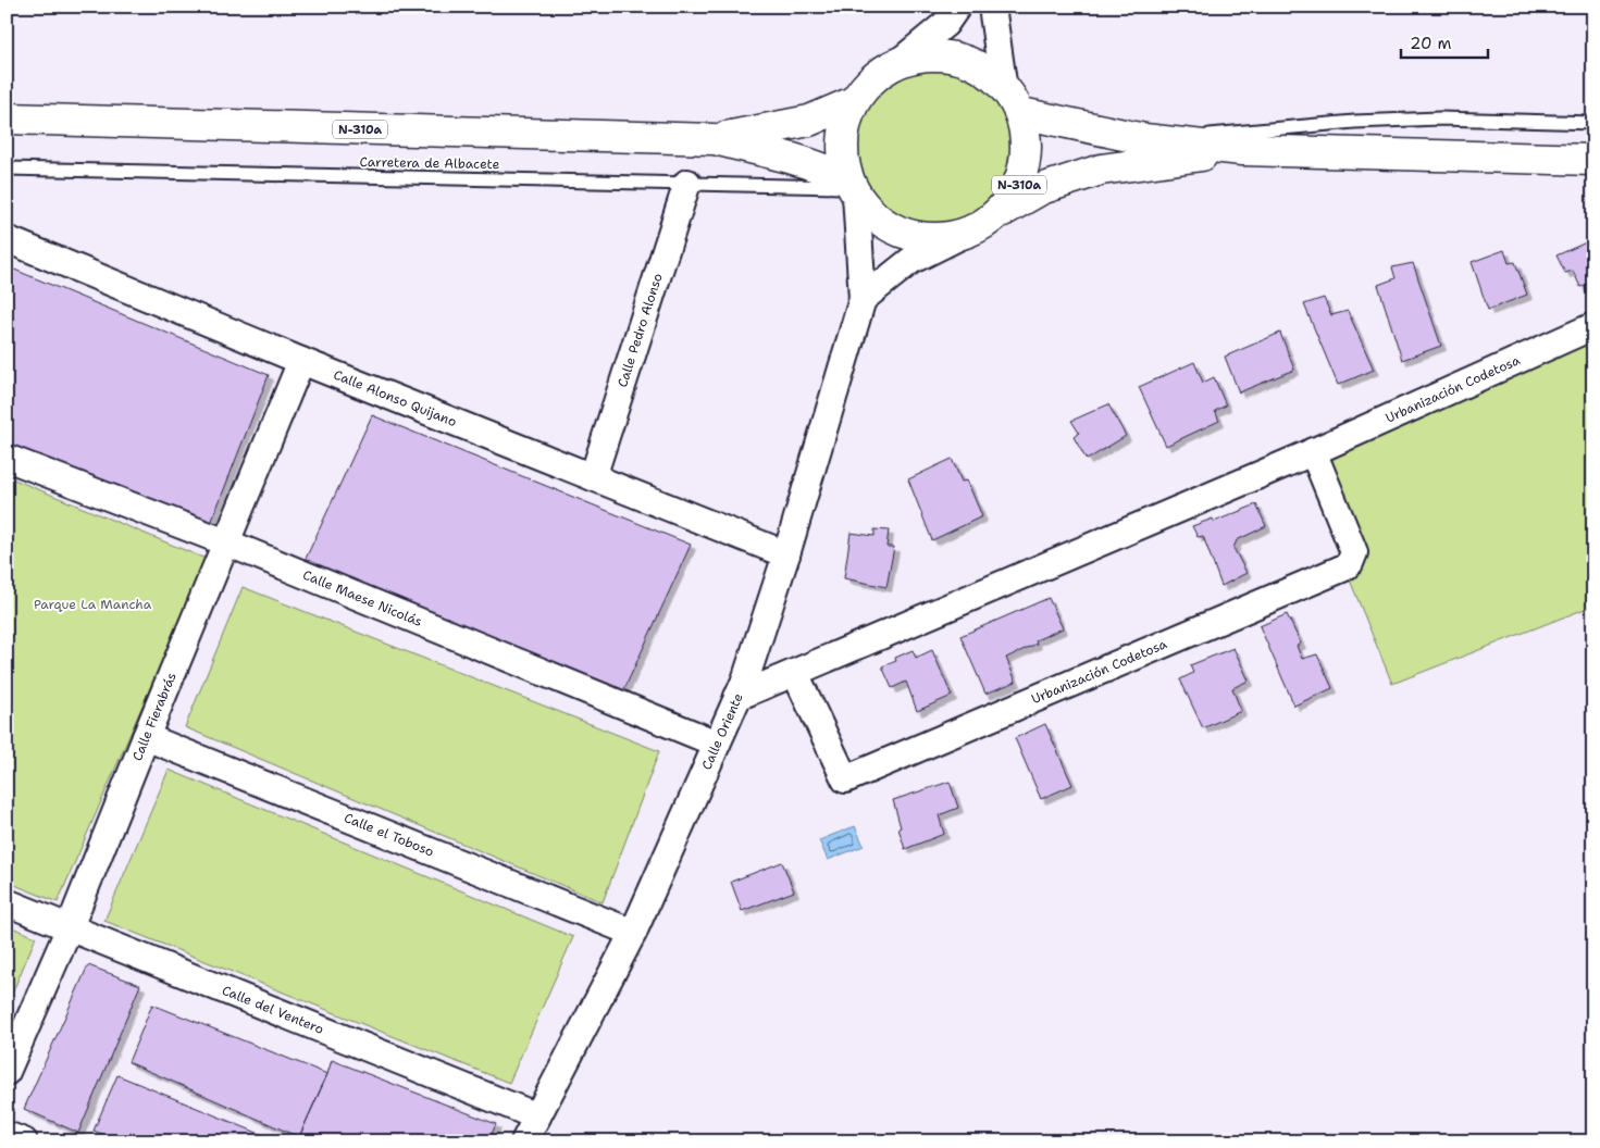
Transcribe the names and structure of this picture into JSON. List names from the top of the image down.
{
  "streets": {
    "highway": ["N-310a"],
    "street": [
      "Calle Pedro Alonso",
      "Urbanización Codetosa",
      "Calle Alonso Quijano",
      "Calle Maese Nicolás",
      "Calle Fierabrás",
      "Calle Oriente",
      "Calle el Toboso",
      "Calle del Ventero"
    ],
    "lane": ["Carretera de Albacete"]
  },
  "crossings": [
    ["N-310a", "Carretera de Albacete"],
    ["Carretera de Albacete", "Calle Pedro Alonso"],
    ["Calle Pedro Alonso", "Calle Alonso Quijano"],
    ["Urbanización Codetosa", "Calle Oriente"],
    ["Calle Alonso Quijano", "Calle Fierabrás"],
    ["Calle Alonso Quijano", "Calle Oriente"],
    ["Calle Maese Nicolás", "Calle Fierabrás"],
    ["Calle Maese Nicolás", "Calle Oriente"],
    ["Calle Fierabrás", "Calle el Toboso"],
    ["Calle Fierabrás", "Calle del Ventero"],
    ["Calle Oriente", "Calle el Toboso"],
    ["Calle Oriente", "Calle del Ventero"]
  ],
  "parks": ["Parque La Mancha"],
  "scale_bar": "20 m"
}
